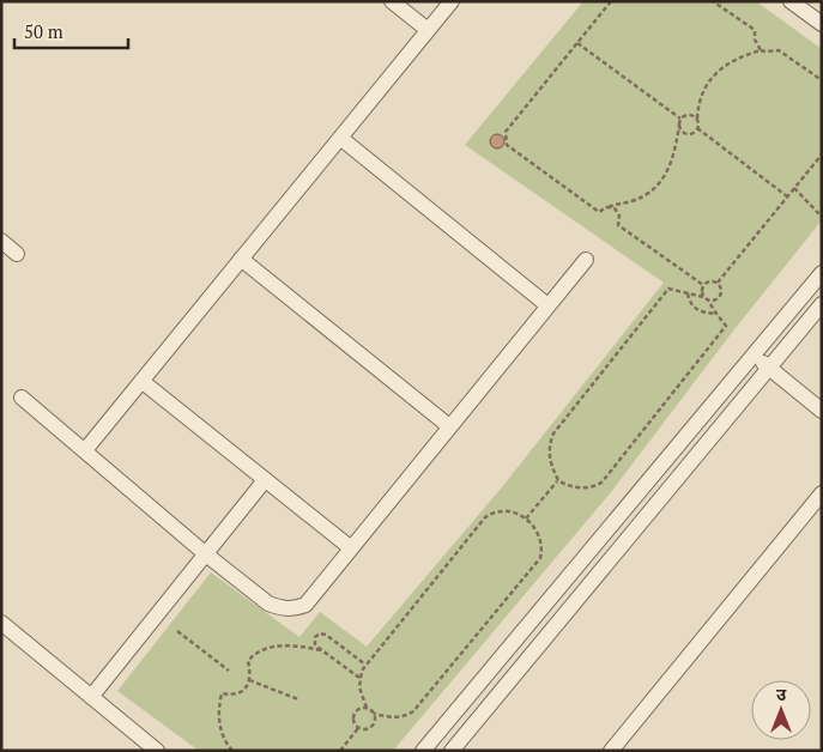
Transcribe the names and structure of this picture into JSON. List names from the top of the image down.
{
  "scale_bar": "50 m",
  "north": "top"
}
